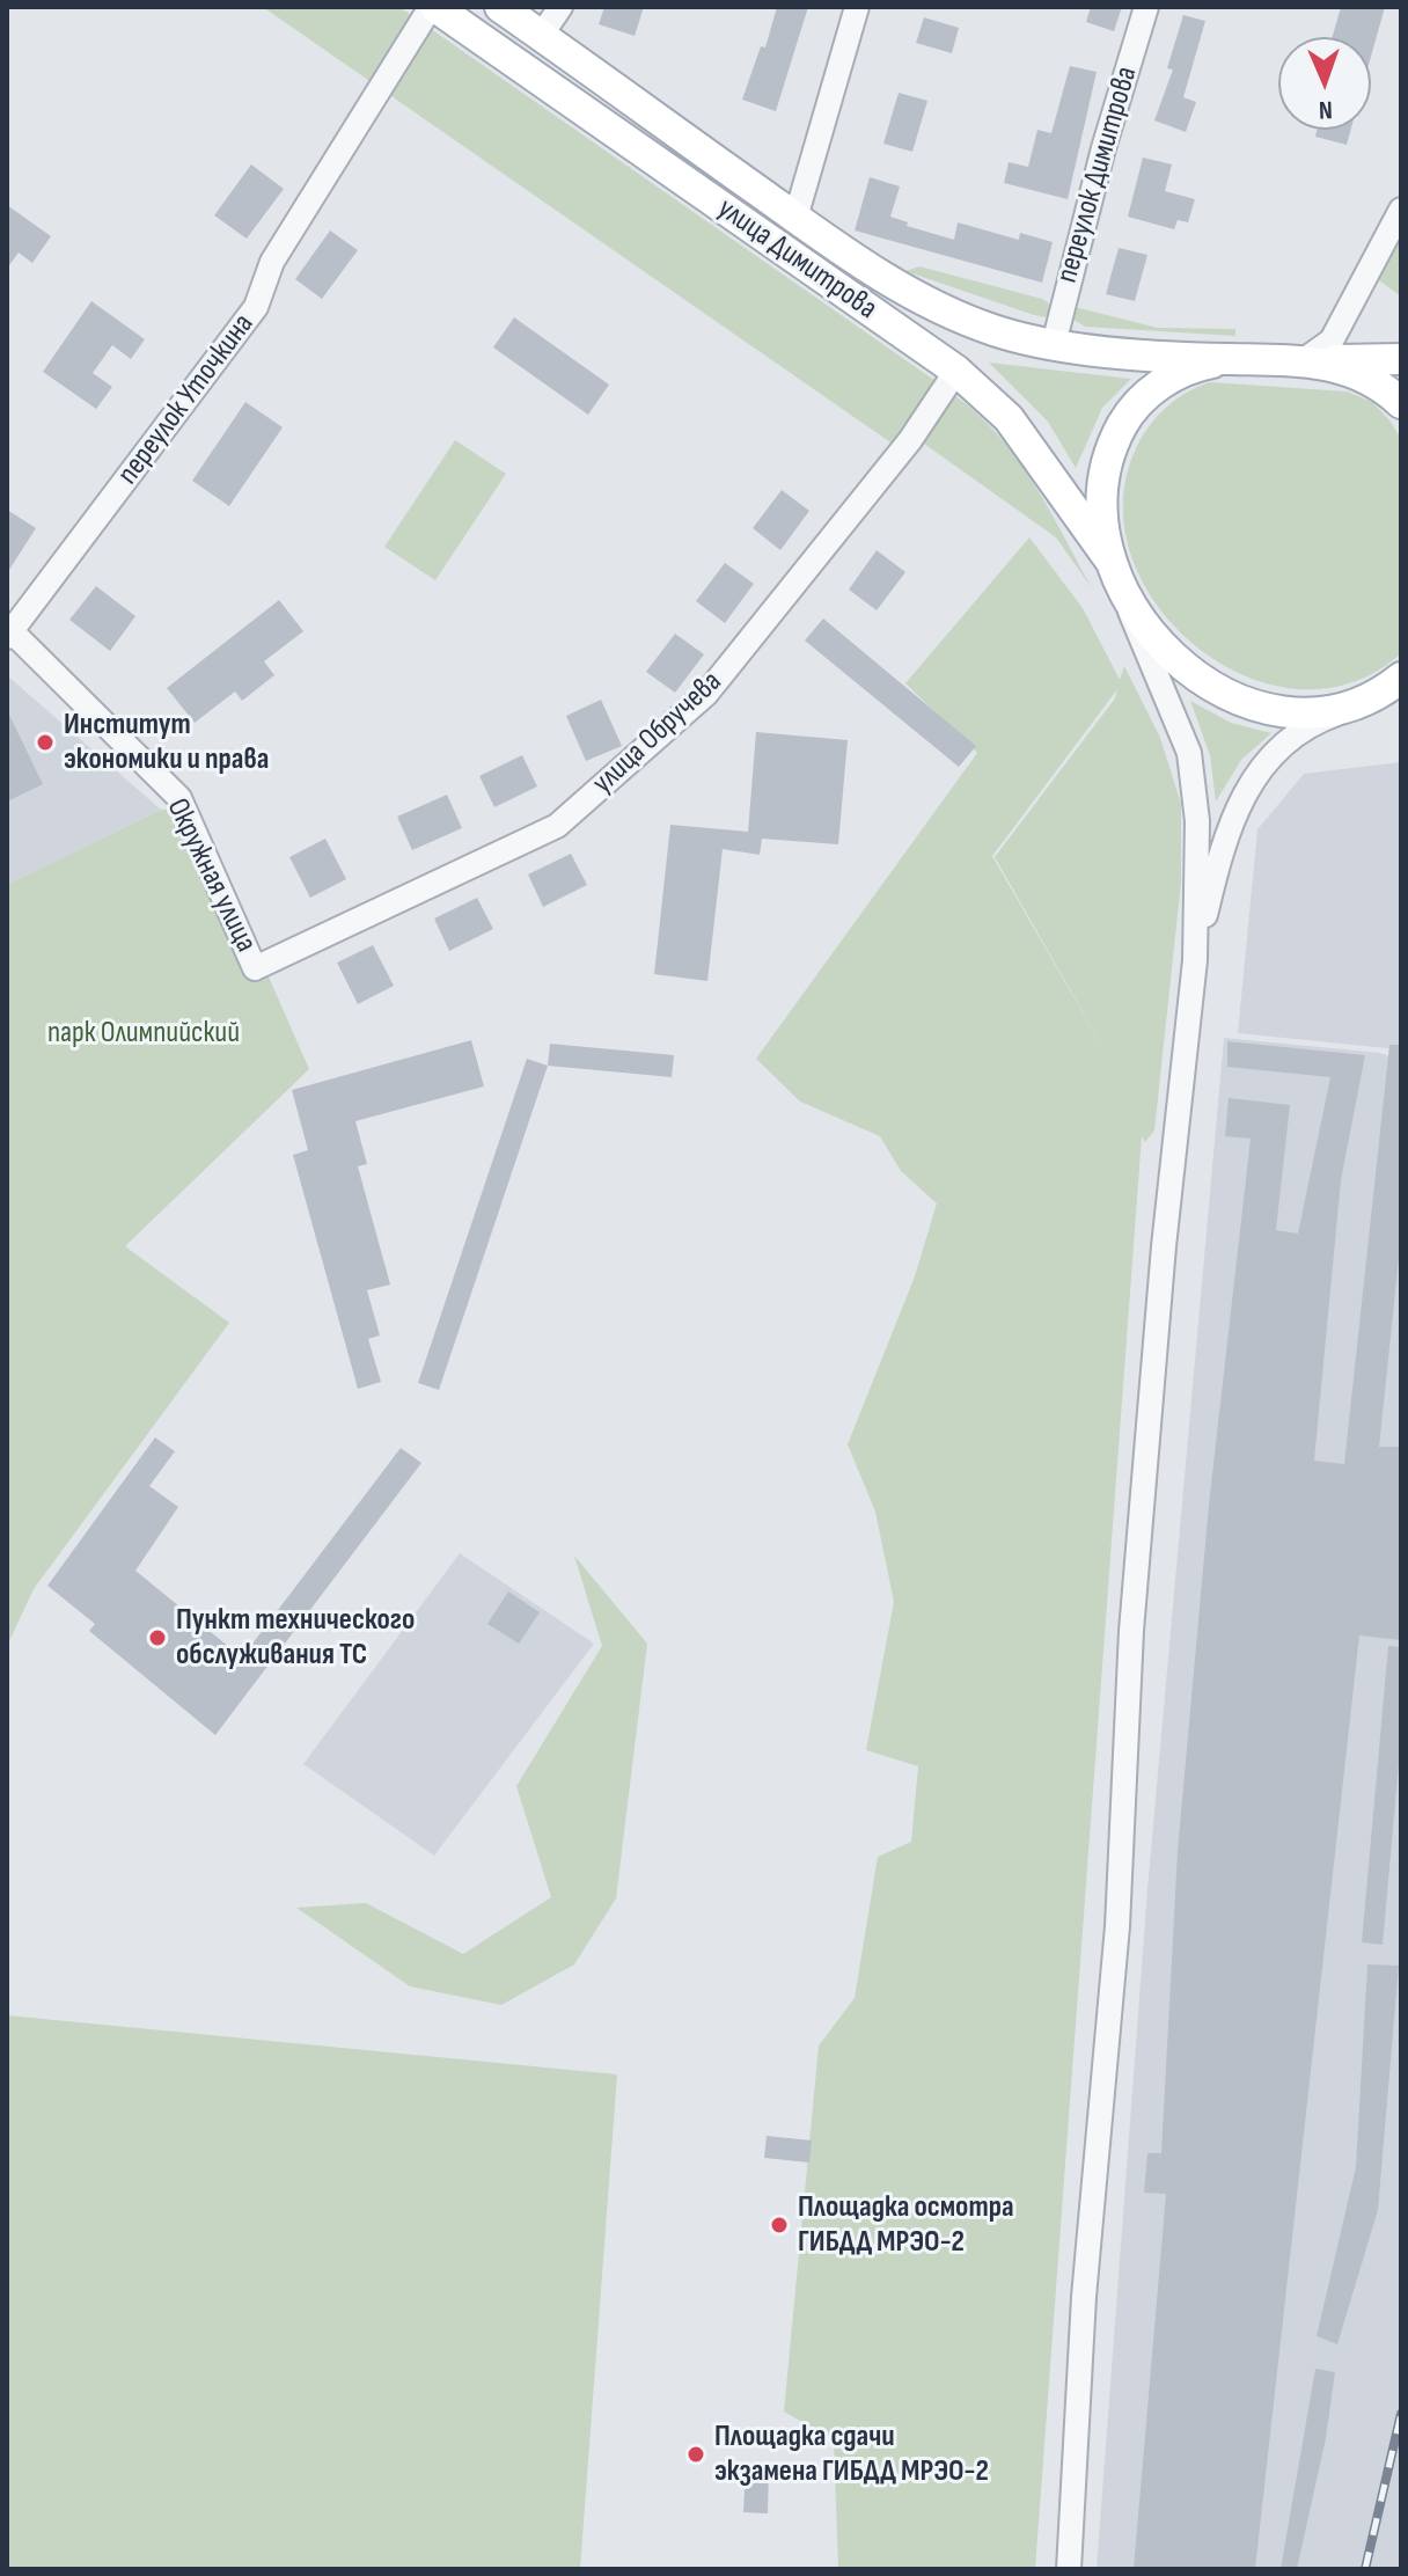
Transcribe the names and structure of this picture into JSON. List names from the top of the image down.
{
  "streets": {
    "main road": ["улица Димитрова"],
    "street": [
      "переулок Димитрова",
      "переулок Уточкина",
      "улица Обручева",
      "Окружная улица"
    ]
  },
  "crossings": [
    ["переулок Димитрова", "улица Димитрова"],
    ["улица Димитрова", "переулок Уточкина"],
    ["улица Димитрова", "улица Обручева"],
    ["переулок Уточкина", "Окружная улица"],
    ["улица Обручева", "Окружная улица"]
  ],
  "parks": ["парк Олимпийский"],
  "places": [
    "Институт экономики и права",
    "Пункт технического обслуживания ТС",
    "Площадка осмотра ГИБДД МРЭО-2",
    "Площадка сдачи экзамена ГИБДД МРЭО-2"
  ],
  "north": "bottom"
}
